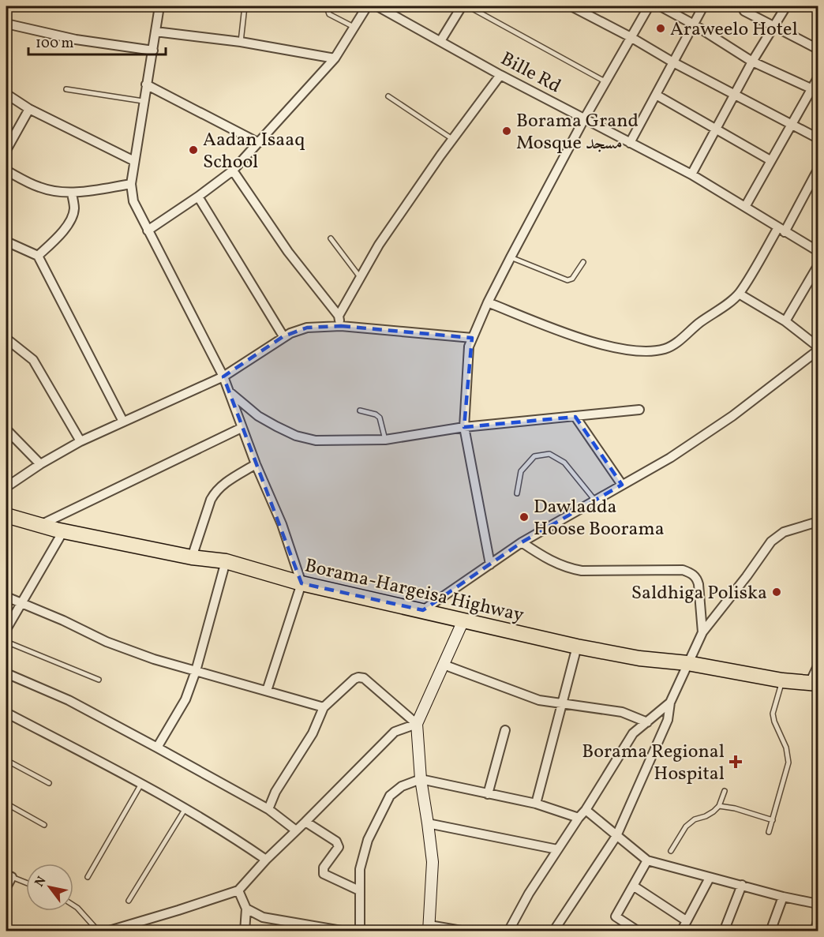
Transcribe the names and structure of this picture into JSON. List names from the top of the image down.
{
  "streets": {
    "highway": ["Borama-Hargeisa Highway"],
    "street": ["Bille Rd"]
  },
  "places": {
    "other": [
      "Araweelo Hotel",
      "Borama Grand Mosque مسجد",
      "Aadan Isaaq School",
      "Dawladda Hoose Boorama",
      "Saldhiga Poliska"
    ],
    "health": ["Borama Regional Hospital"]
  },
  "scale_bar": "100 m",
  "north": "top left"
}
